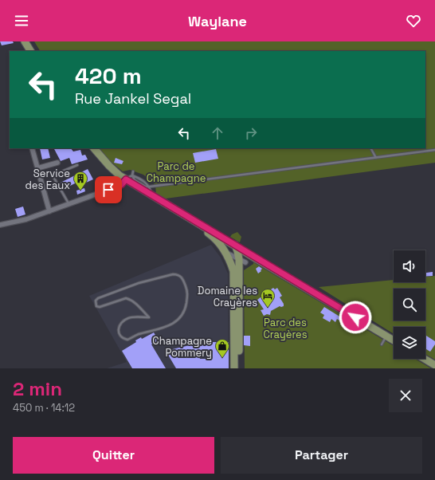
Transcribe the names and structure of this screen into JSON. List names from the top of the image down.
{
  "parks": ["Parc de Champagne", "Parc des Crayères"],
  "places": {
    "building": ["Service des Eaux"],
    "hotel": ["Domaine les Crayères"],
    "shop": ["Champagne Pommery"]
  },
  "page": {
    "header": "Waylane",
    "turn": ["420 m", "Rue Jankel Segal"],
    "heading": ["2 min", "450 m · 14:12"],
    "buttons": ["Quitter", "Partager"]
  }
}
